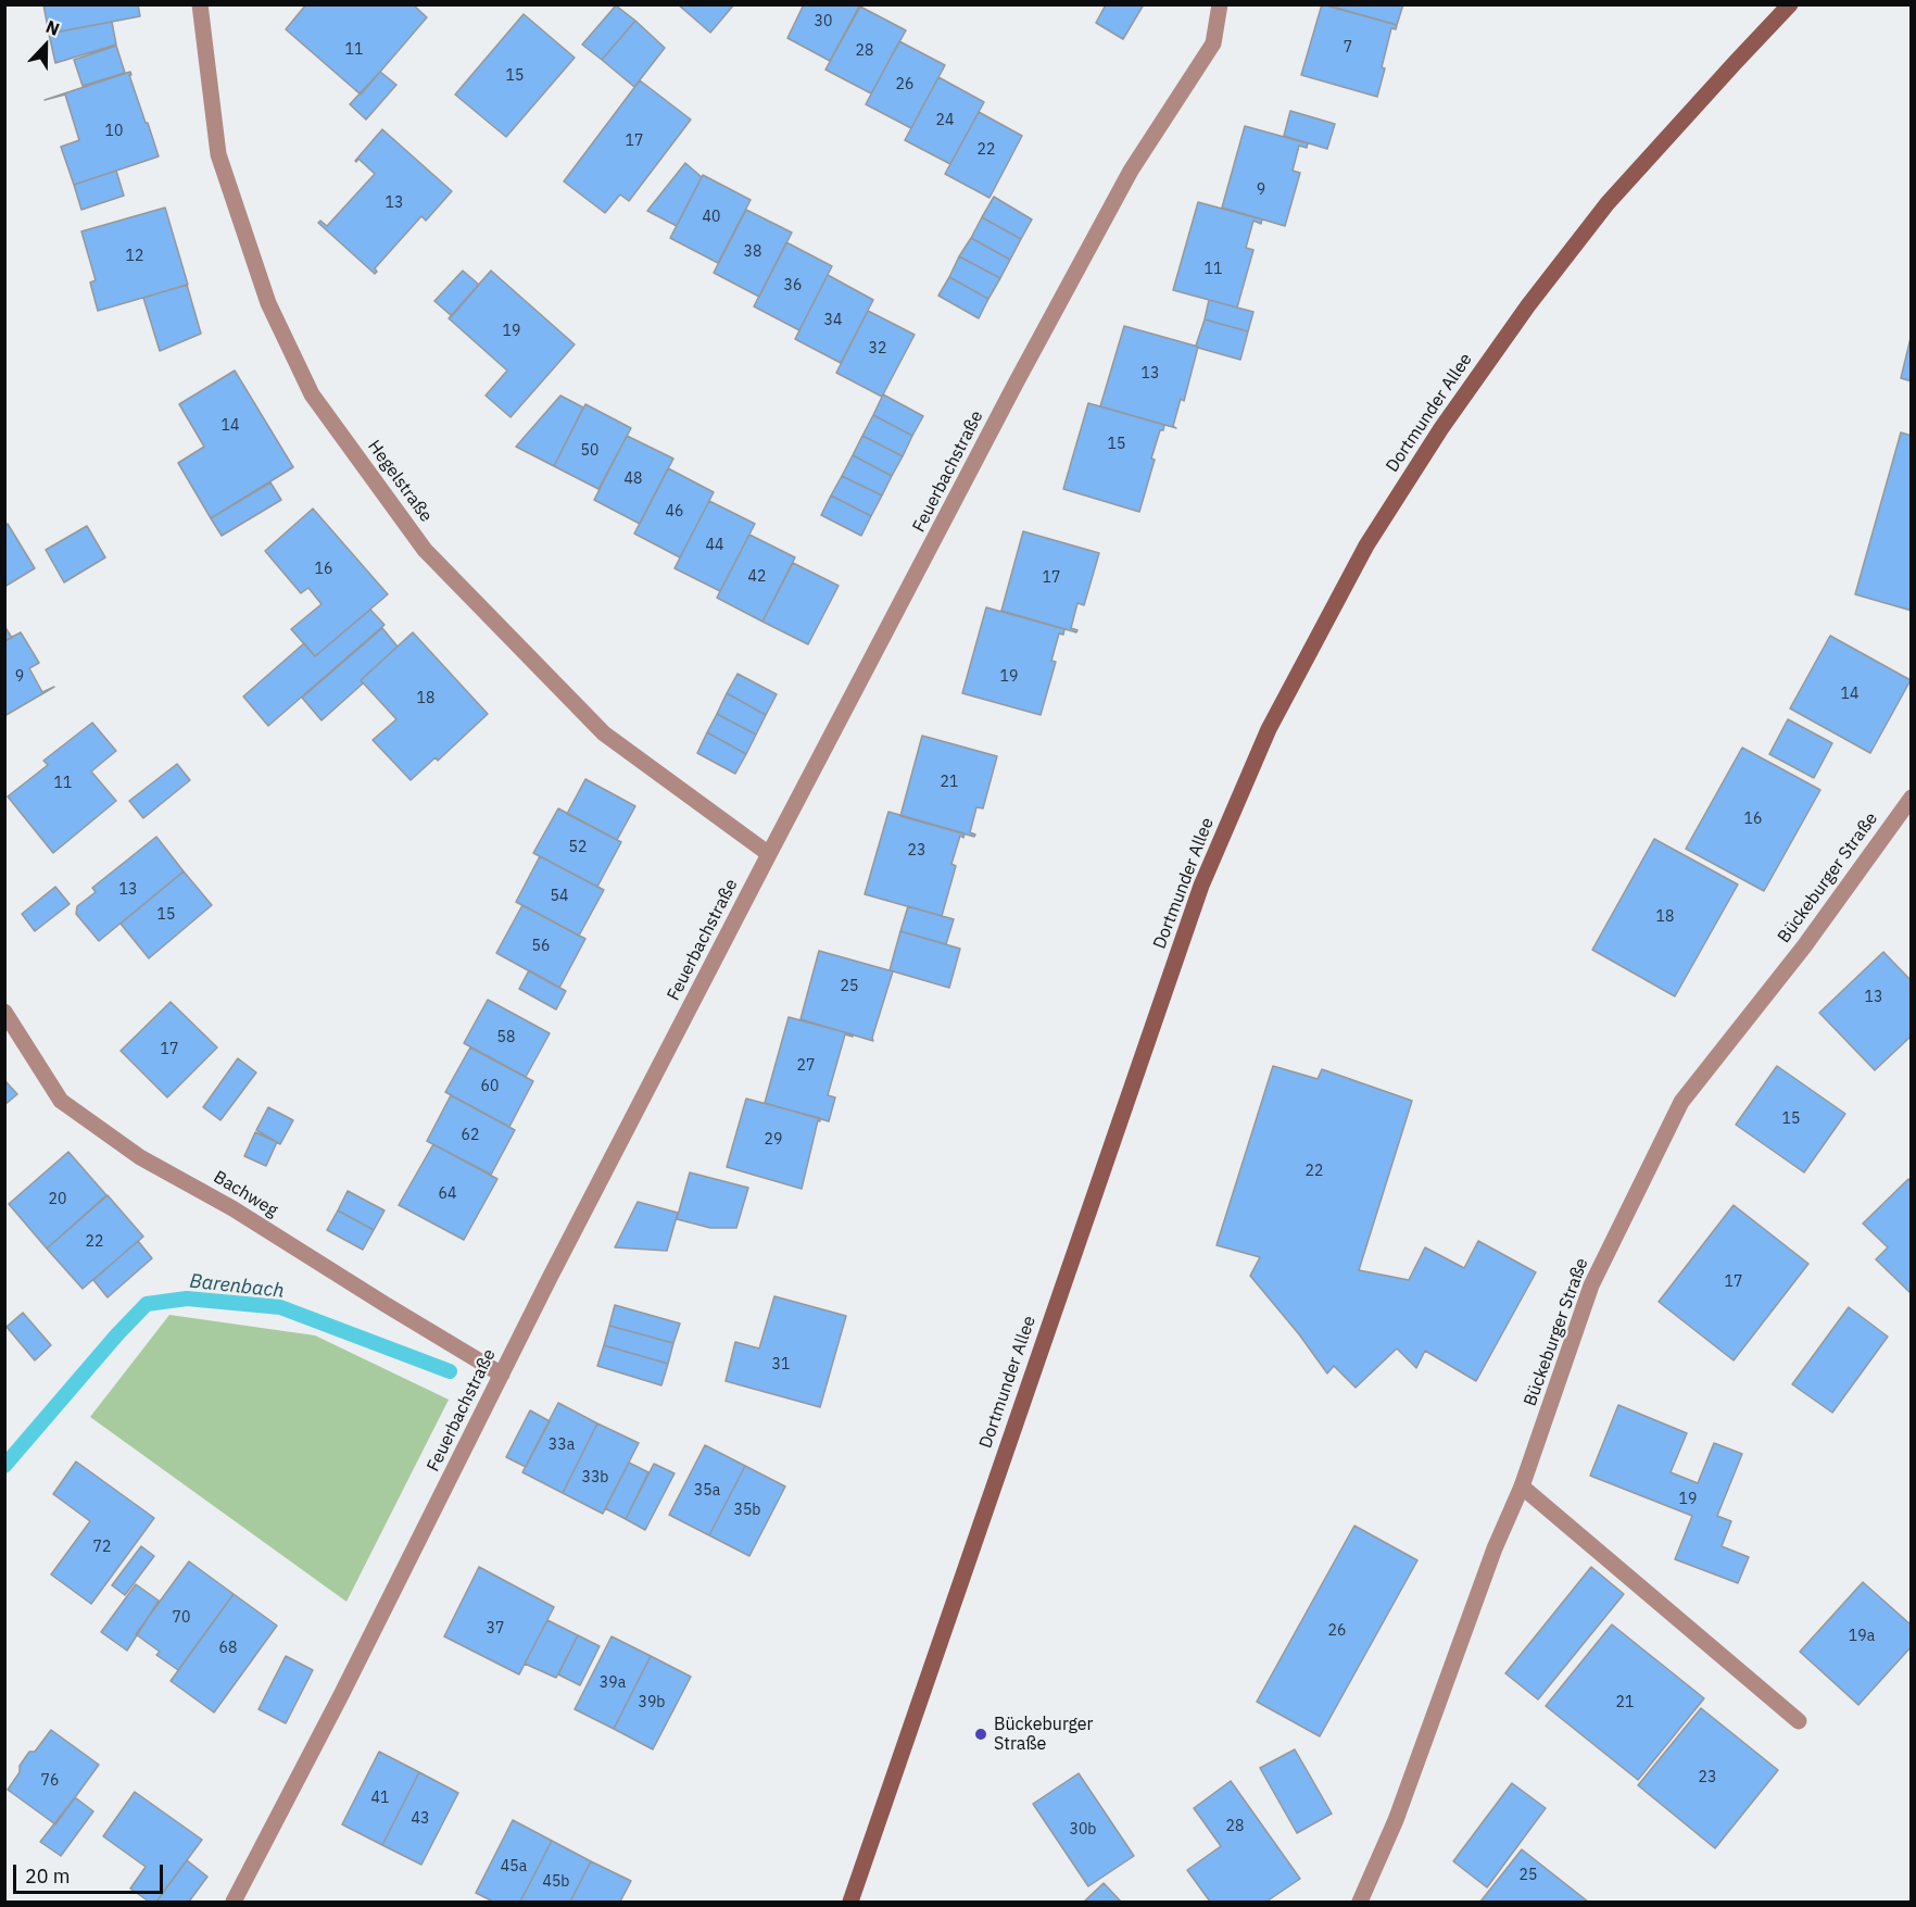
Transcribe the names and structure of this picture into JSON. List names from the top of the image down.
{
  "streets": {
    "main road": ["Dortmunder Allee"],
    "street": [
      "Feuerbachstraße",
      "Hegelstraße",
      "Bückeburger Straße",
      "Bachweg"
    ]
  },
  "crossings": [
    ["Feuerbachstraße", "Hegelstraße"],
    ["Feuerbachstraße", "Bachweg"]
  ],
  "water": ["Barenbach"],
  "places": ["Bückeburger Straße"],
  "house_numbers": [
    "30",
    "7",
    "11",
    "28",
    "15",
    "26",
    "24",
    "10",
    "17",
    "22",
    "9",
    "13",
    "40",
    "38",
    "12",
    "11",
    "36",
    "34",
    "19",
    "32",
    "13",
    "14",
    "15",
    "50",
    "48",
    "46",
    "44",
    "16",
    "42",
    "17",
    "9",
    "19",
    "14",
    "18",
    "21",
    "11",
    "16",
    "52",
    "23",
    "13",
    "54",
    "15",
    "18",
    "56",
    "25",
    "13",
    "58",
    "17",
    "27",
    "60",
    "15",
    "62",
    "29",
    "22",
    "64",
    "20",
    "22",
    "17",
    "31",
    "33a",
    "33b",
    "35a",
    "19",
    "35b",
    "72",
    "70",
    "37",
    "26",
    "19a",
    "68",
    "39a",
    "39b",
    "21",
    "23",
    "76",
    "41",
    "43",
    "28",
    "30b",
    "45a",
    "25",
    "45b"
  ],
  "scale_bar": "20 m",
  "north": "top"
}
